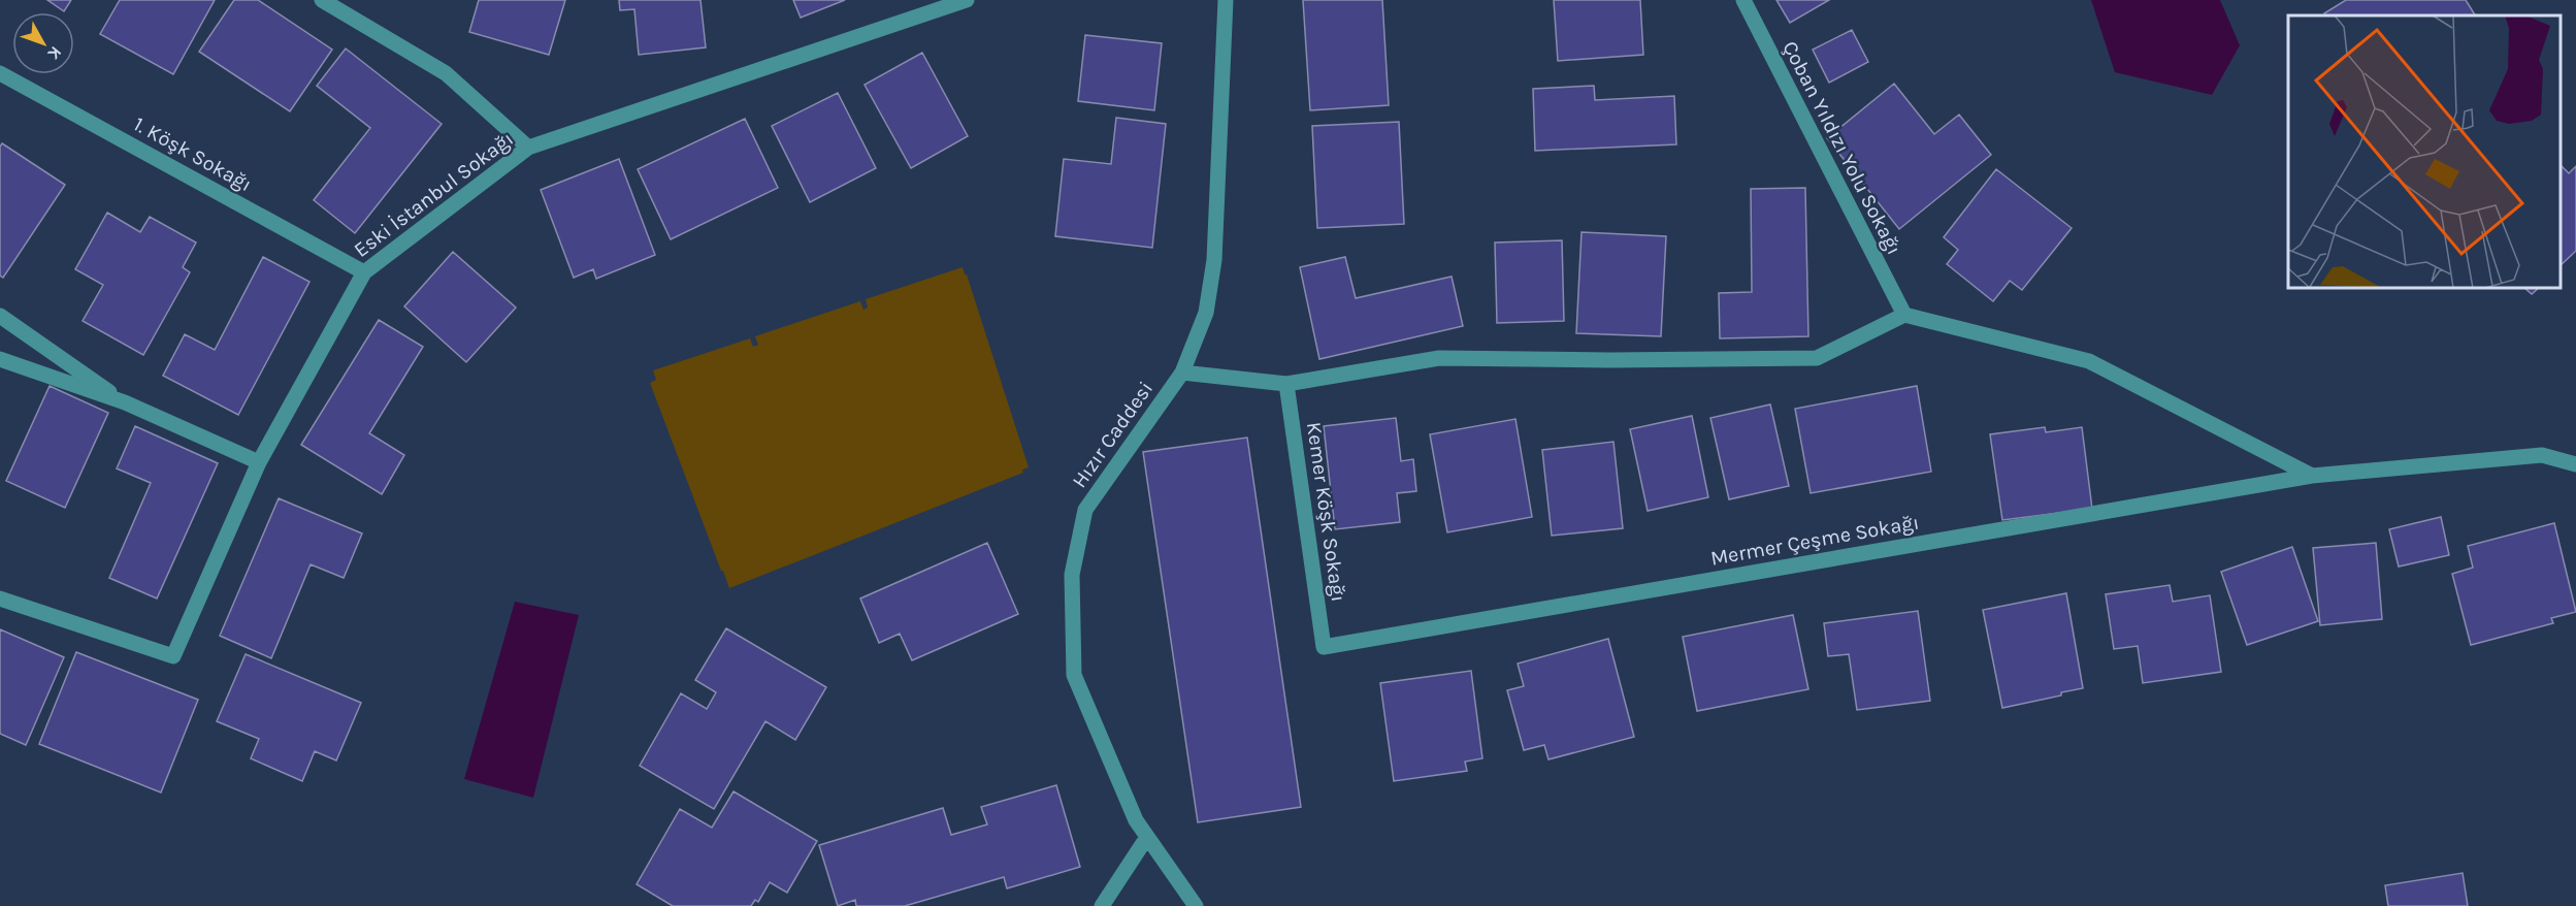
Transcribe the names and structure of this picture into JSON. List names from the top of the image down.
{
  "streets": {
    "street": [
      "Çoban Yıldızı Yolu Sokağı",
      "1. Köşk Sokağı",
      "Eski İstanbul Sokağı",
      "Hızır Caddesi",
      "Kemer Köşk Sokağı",
      "Mermer Çeşme Sokağı"
    ]
  },
  "crossings": [
    ["1. Köşk Sokağı", "Eski İstanbul Sokağı"],
    ["Kemer Köşk Sokağı", "Mermer Çeşme Sokağı"]
  ],
  "north": "bottom right"
}
